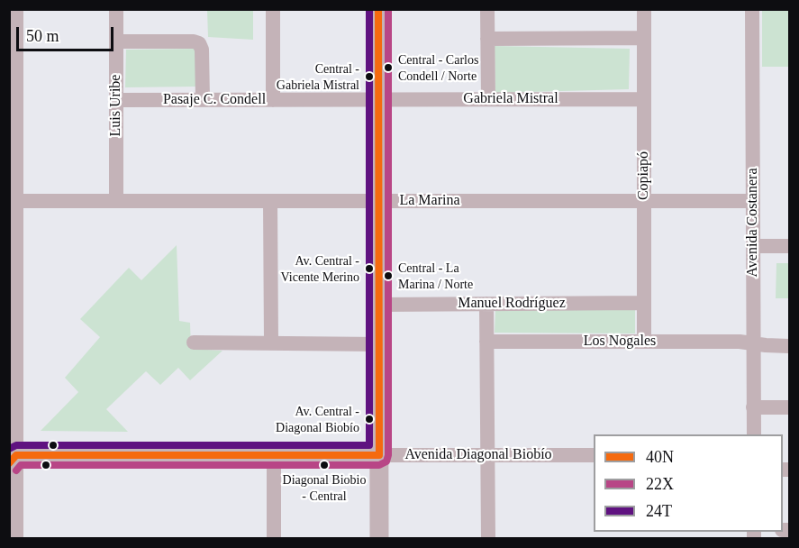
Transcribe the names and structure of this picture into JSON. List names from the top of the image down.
{
  "streets": {
    "street": [
      "Gabriela Mistral",
      "Pasaje C. Condell",
      "Luis Uribe",
      "Copiapó",
      "La Marina",
      "Avenida Costanera",
      "Manuel Rodríguez",
      "Los Nogales",
      "Avenida Diagonal Biobío"
    ]
  },
  "crossings": [
    ["Gabriela Mistral", "Pasaje C. Condell"],
    ["Gabriela Mistral", "Copiapó"],
    ["Pasaje C. Condell", "Luis Uribe"],
    ["Luis Uribe", "La Marina"],
    ["Copiapó", "La Marina"],
    ["Copiapó", "Manuel Rodríguez"],
    ["Copiapó", "Los Nogales"],
    ["La Marina", "Avenida Costanera"],
    ["Avenida Costanera", "Los Nogales"]
  ],
  "places": [
    "Central - Carlos Condell / Norte",
    "Central - Gabriela Mistral",
    "Av. Central - Vicente Merino",
    "Central - La Marina / Norte",
    "Av. Central - Diagonal Biobío",
    "Diagonal Biobio - Central"
  ],
  "lines": ["transit line 40N", "transit line 22X", "transit line 24T"],
  "legend": ["40N", "22X", "24T"],
  "scale_bar": "50 m"
}
